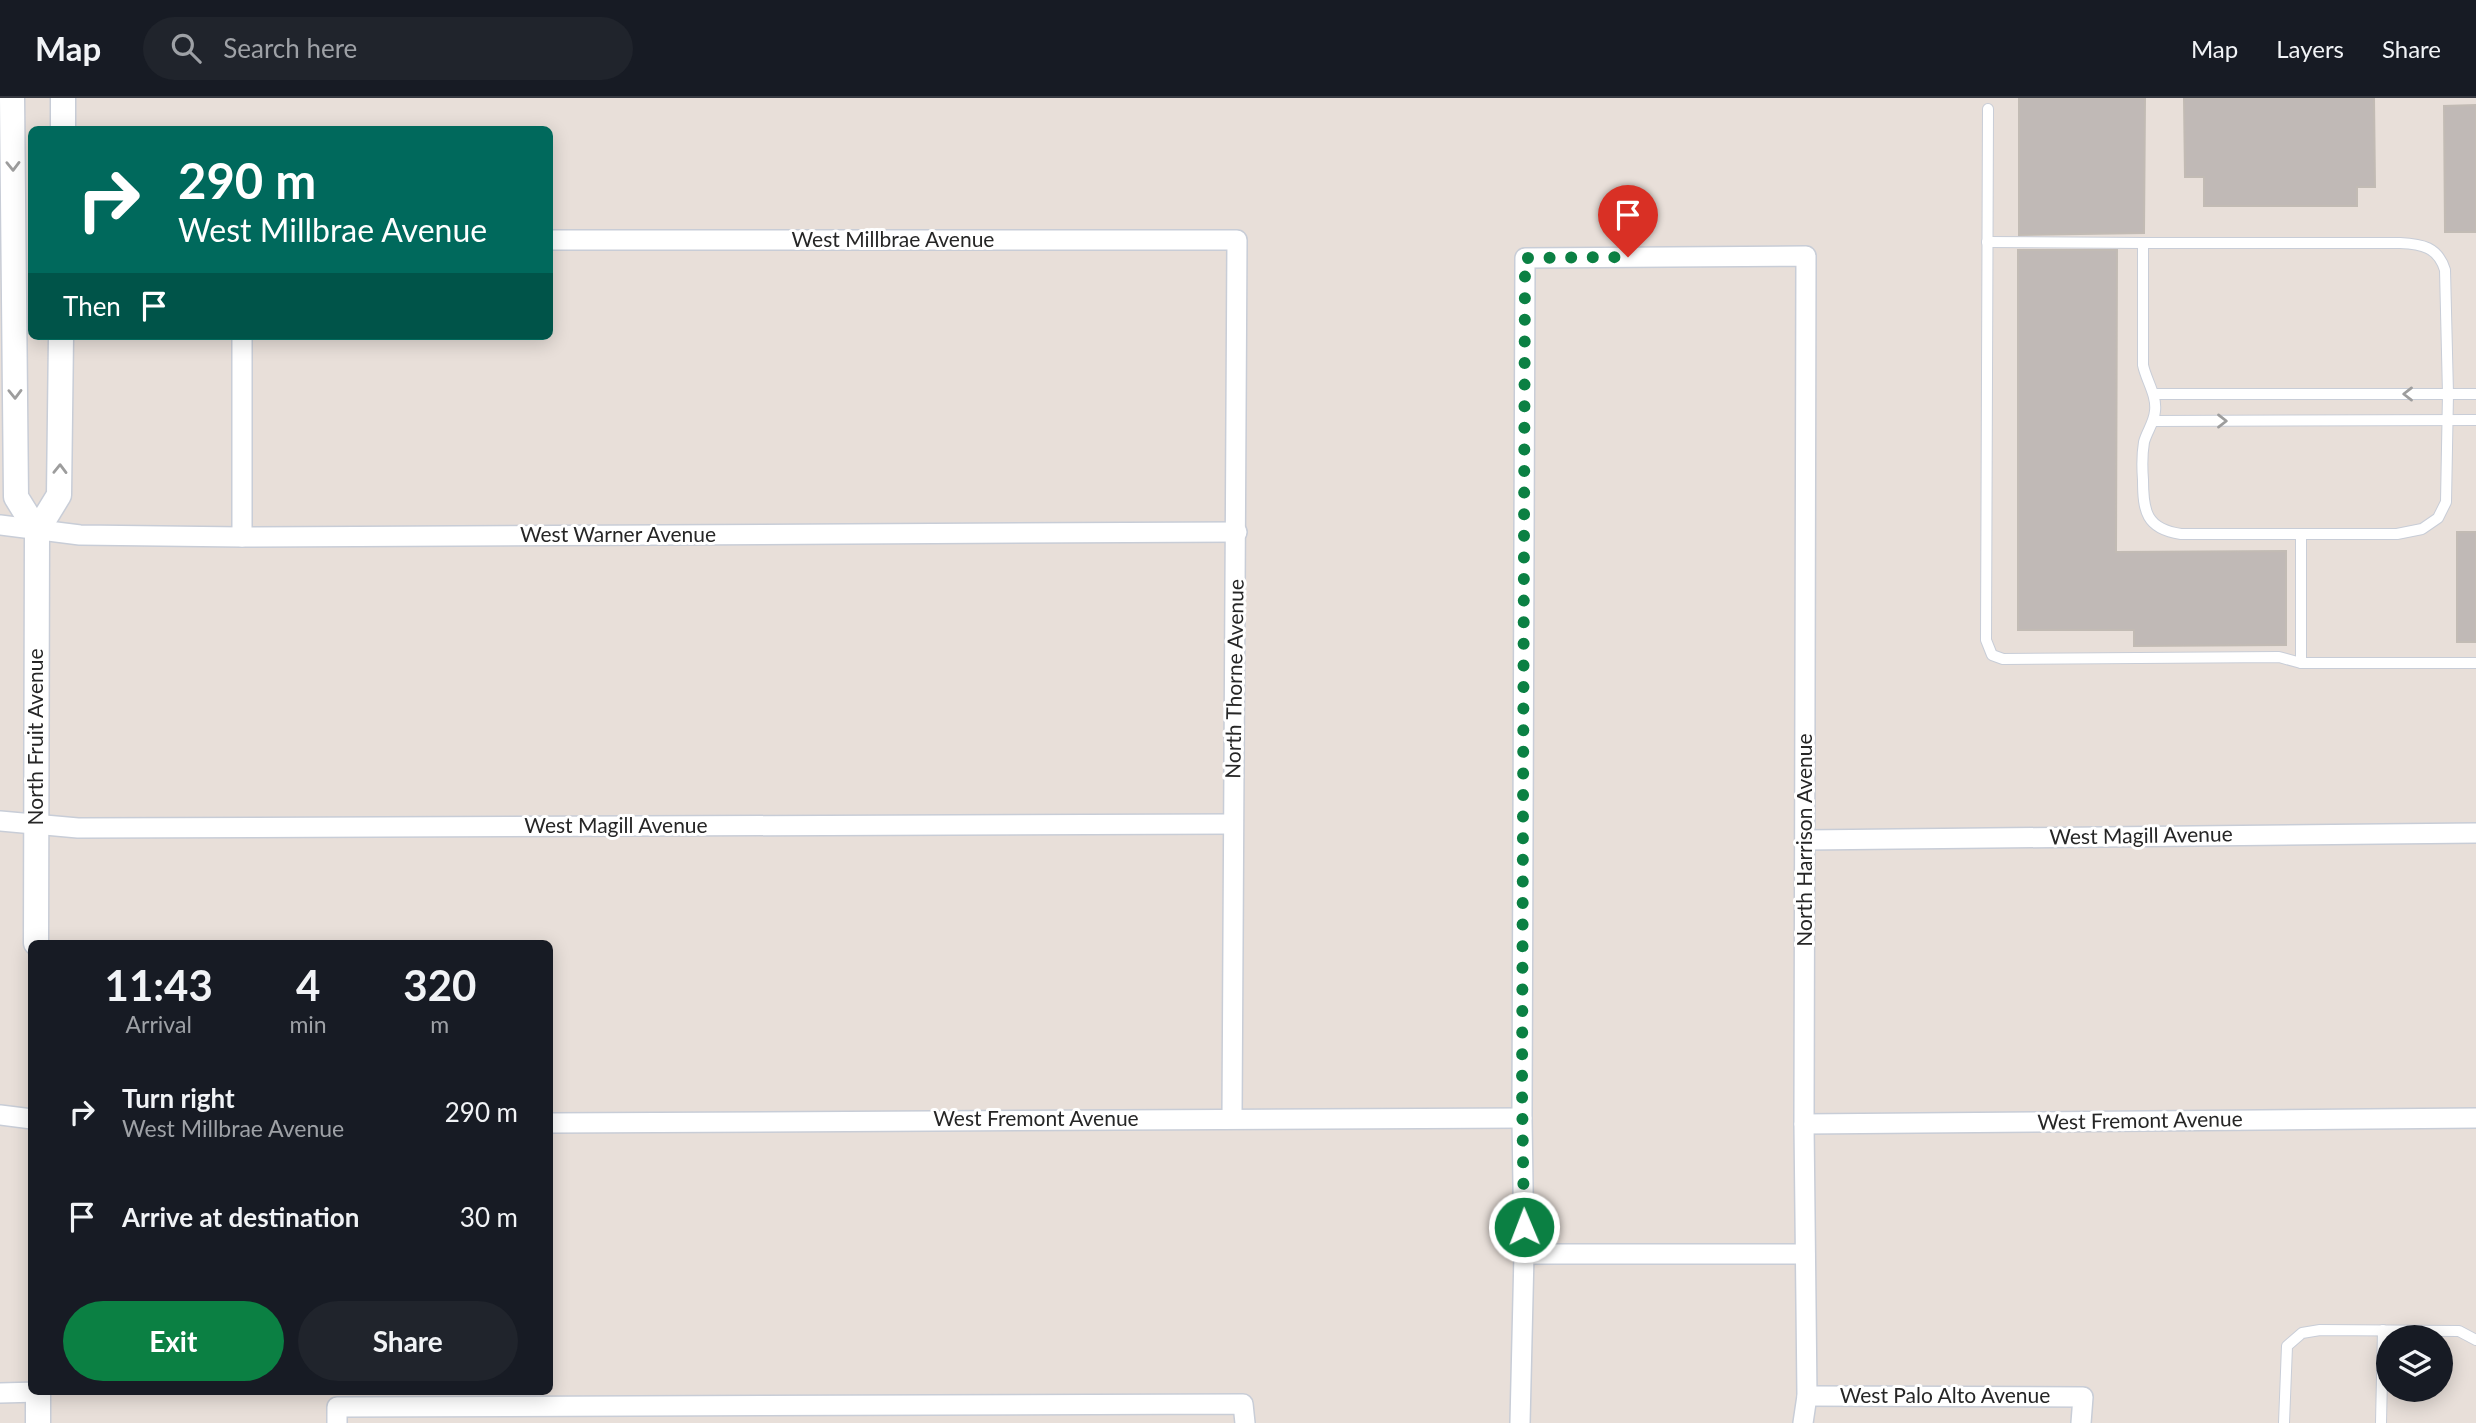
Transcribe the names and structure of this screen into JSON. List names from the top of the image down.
{
  "streets": {
    "street": [
      "West Millbrae Avenue",
      "West Warner Avenue",
      "North Thorne Avenue",
      "North Fruit Avenue",
      "West Magill Avenue",
      "North Harrison Avenue",
      "West Fremont Avenue",
      "West Palo Alto Avenue"
    ]
  },
  "crossings": [
    ["West Millbrae Avenue", "North Thorne Avenue"],
    ["West Warner Avenue", "North Thorne Avenue"],
    ["West Warner Avenue", "North Fruit Avenue"],
    ["North Thorne Avenue", "West Magill Avenue"],
    ["North Thorne Avenue", "West Fremont Avenue"],
    ["North Fruit Avenue", "West Magill Avenue"],
    ["West Magill Avenue", "North Harrison Avenue"],
    ["North Harrison Avenue", "West Fremont Avenue"],
    ["North Harrison Avenue", "West Palo Alto Avenue"]
  ],
  "page": {
    "header": "Map",
    "search": "Search here",
    "nav": ["Map", "Layers", "Share"],
    "turn": ["290 m", "West Millbrae Avenue"],
    "then": "Then",
    "eta": [
      "11:43",
      "Arrival",
      "4",
      "min",
      "320",
      "m"
    ],
    "list": [
      {
        "name": "Turn right",
        "note": "West Millbrae Avenue",
        "value": "290 m"
      },
      {
        "name": "Arrive at destination",
        "value": "30 m"
      }
    ],
    "buttons": ["Exit", "Share"]
  }
}
